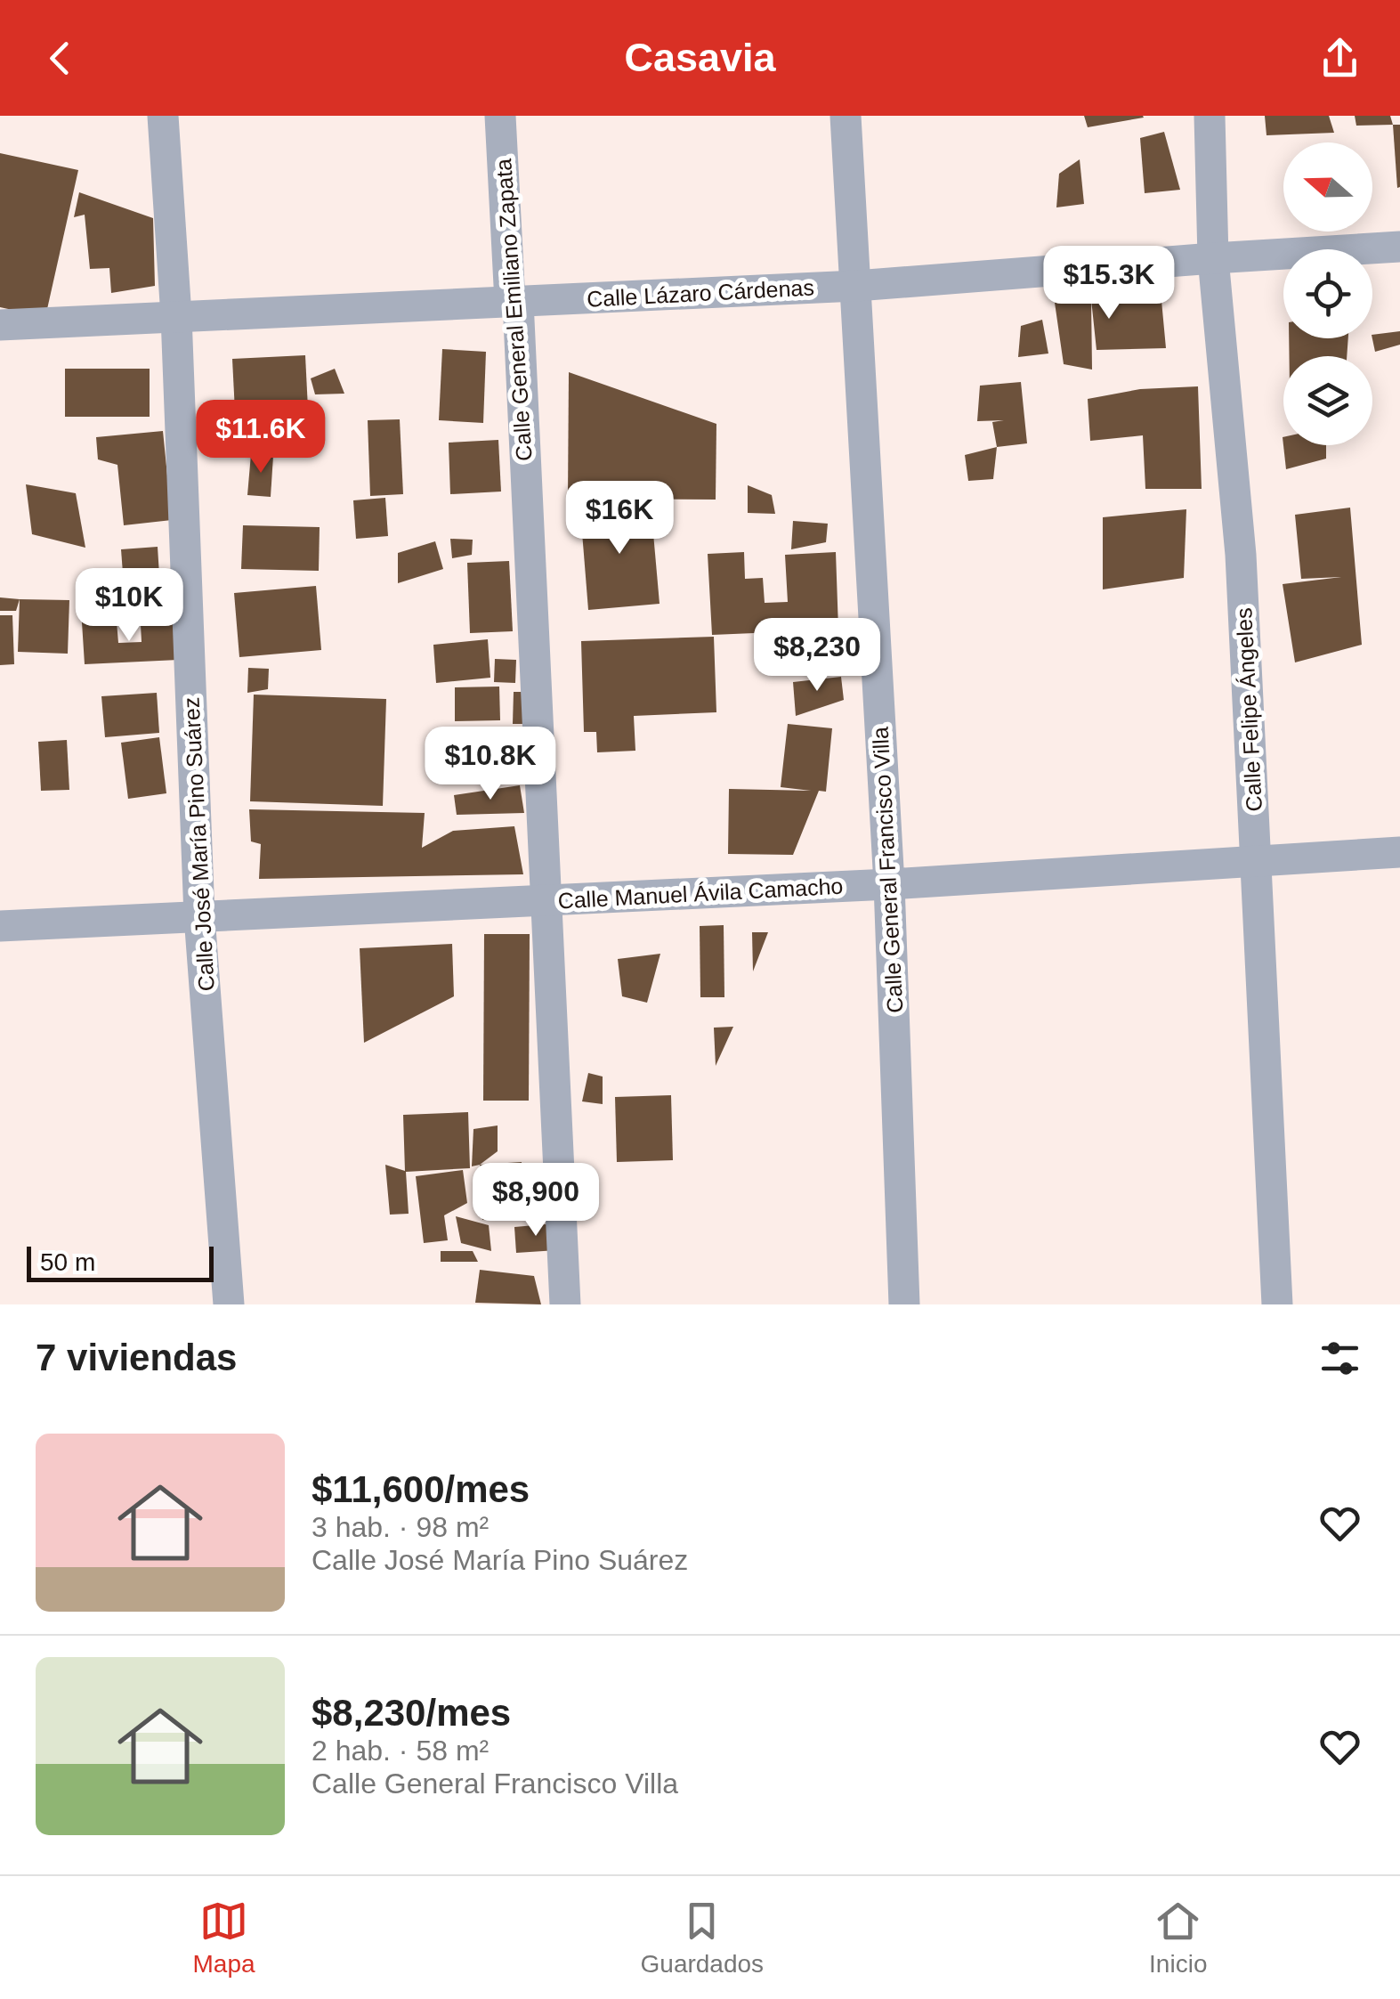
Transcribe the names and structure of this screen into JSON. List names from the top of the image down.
{
  "streets": {
    "street": [
      "Calle Lázaro Cárdenas",
      "Calle General Emiliano Zapata",
      "Calle Felipe Ángeles",
      "Calle José María Pino Suárez",
      "Calle General Francisco Villa",
      "Calle Manuel Ávila Camacho"
    ]
  },
  "crossings": [
    ["Calle Lázaro Cárdenas", "Calle General Emiliano Zapata"],
    ["Calle Lázaro Cárdenas", "Calle Felipe Ángeles"],
    ["Calle Lázaro Cárdenas", "Calle José María Pino Suárez"],
    ["Calle Lázaro Cárdenas", "Calle General Francisco Villa"],
    ["Calle General Emiliano Zapata", "Calle Manuel Ávila Camacho"],
    ["Calle Felipe Ángeles", "Calle Manuel Ávila Camacho"],
    ["Calle José María Pino Suárez", "Calle Manuel Ávila Camacho"],
    ["Calle General Francisco Villa", "Calle Manuel Ávila Camacho"]
  ],
  "scale_bar": "50 m",
  "north": "left",
  "page": {
    "header": "Casavia",
    "price": [
      "$15.3K",
      "$11.6K",
      "$16K",
      "$10K",
      "$8,230",
      "$10.8K",
      "$8,900"
    ],
    "scale": "50 m",
    "heading": "7 viviendas",
    "list": [
      {
        "name": "$11,600/mes",
        "note": "3 hab. · 98 m² · Calle José María Pino Suárez"
      },
      {
        "name": "$8,230/mes",
        "note": "2 hab. · 58 m² · Calle General Francisco Villa"
      }
    ],
    "tabs": ["Mapa", "Guardados", "Inicio"]
  }
}
